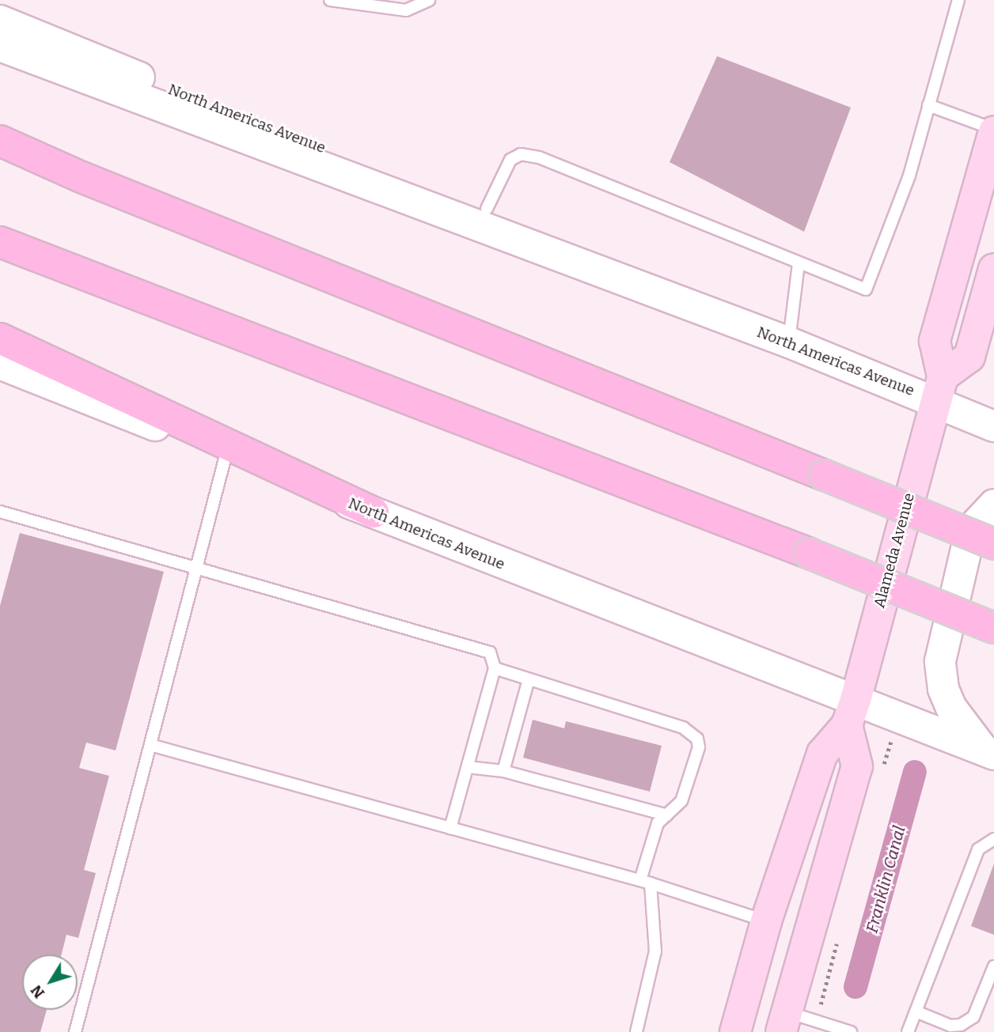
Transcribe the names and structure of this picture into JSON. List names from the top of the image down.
{
  "streets": {
    "main road": ["North Americas Avenue", "Alameda Avenue"]
  },
  "crossings": [
    ["North Americas Avenue", "Alameda Avenue"]
  ],
  "water": ["Franklin Canal"],
  "north": "bottom left"
}
